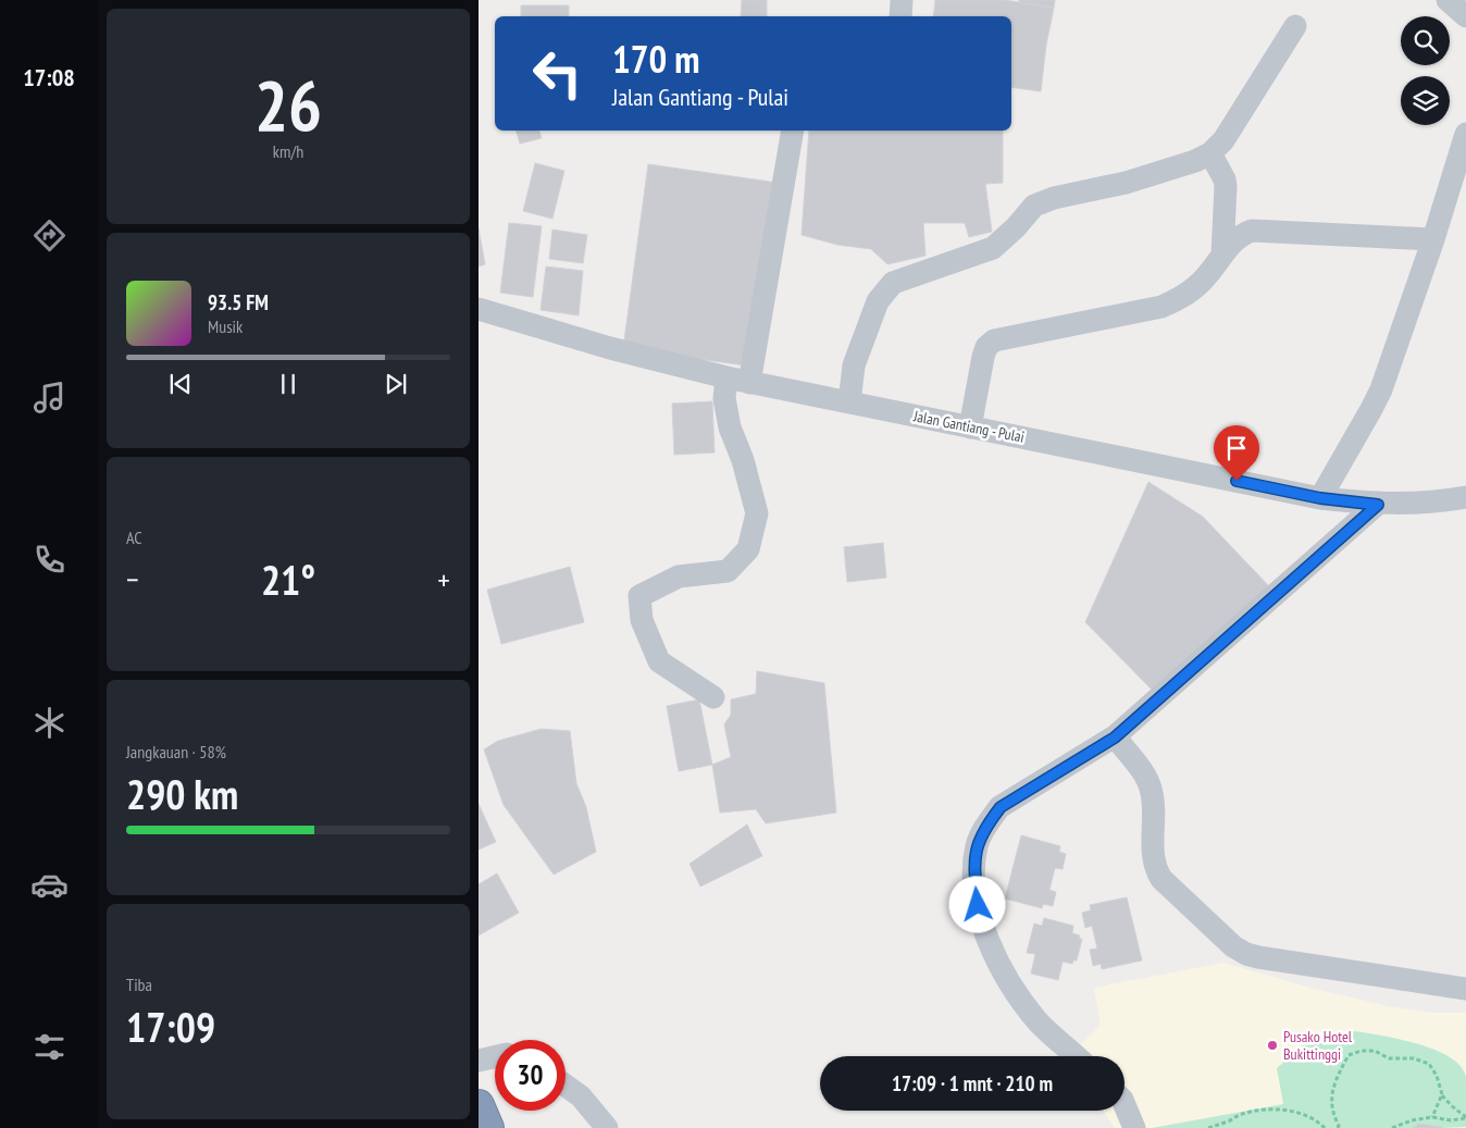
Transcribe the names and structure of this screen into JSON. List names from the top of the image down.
{
  "streets": {
    "street": ["Jalan Gantiang - Pulai"]
  },
  "places": ["Pusako Hotel Bukittinggi"],
  "page": {
    "tabs": "17:08",
    "tile": [
      ["26", "km/h"],
      "AC",
      ["Jangkauan · 58%", "290 km"],
      ["Tiba", "17:09"]
    ],
    "turn": ["170 m", "Jalan Gantiang - Pulai"],
    "song": ["93.5 FM", "Musik"],
    "heat": ["−", "21°", "+"],
    "limit": "30",
    "trip": "17:09 · 1 mnt · 210 m"
  }
}
